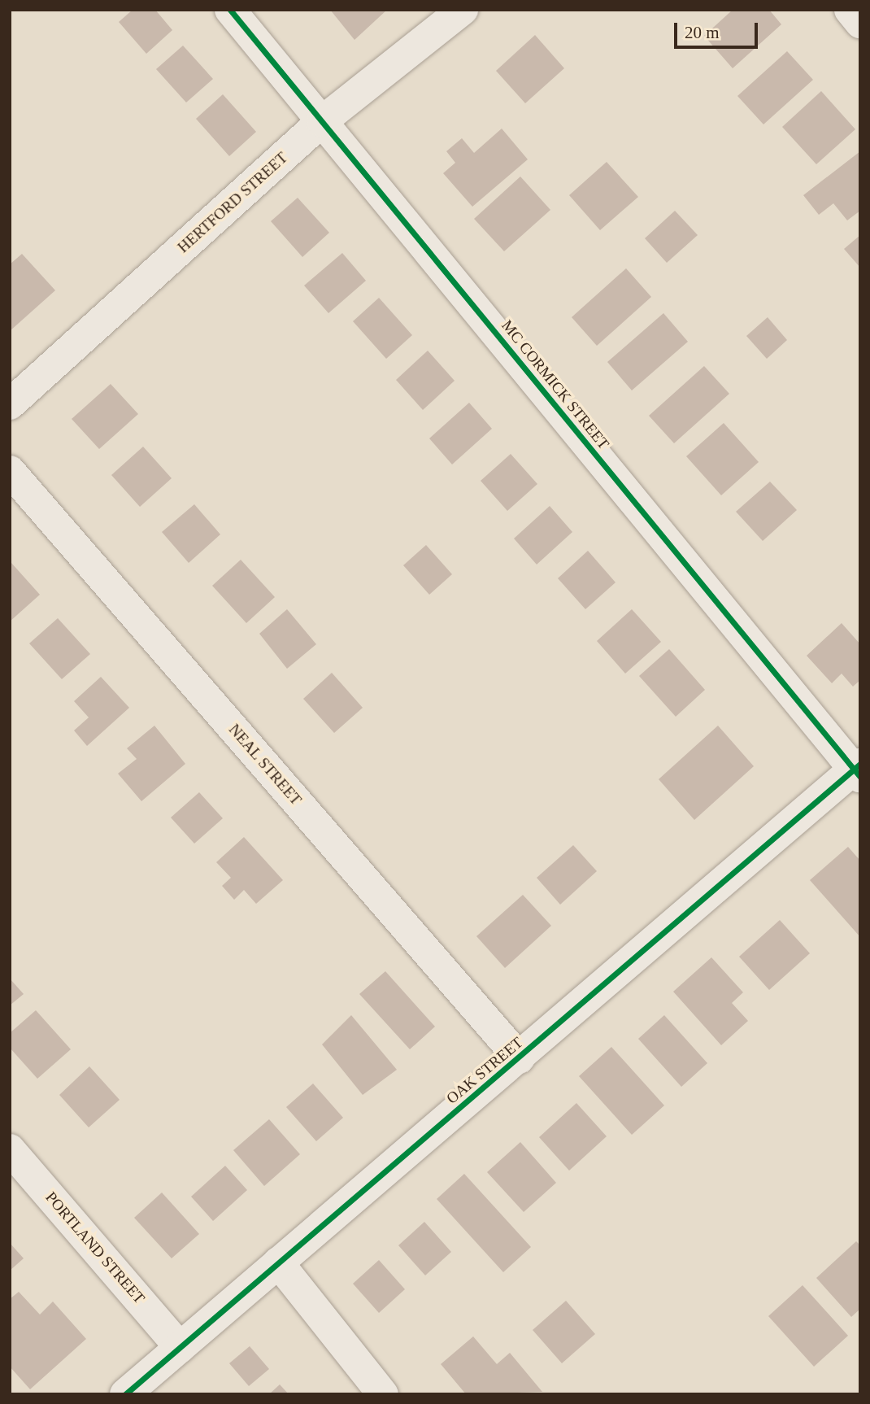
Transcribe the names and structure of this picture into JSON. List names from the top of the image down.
{
  "streets": {
    "street": [
      "HERTFORD STREET",
      "MC CORMICK STREET",
      "NEAL STREET",
      "OAK STREET",
      "PORTLAND STREET"
    ]
  },
  "crossings": [
    ["HERTFORD STREET", "MC CORMICK STREET"],
    ["MC CORMICK STREET", "OAK STREET"],
    ["NEAL STREET", "OAK STREET"],
    ["OAK STREET", "PORTLAND STREET"]
  ],
  "scale_bar": "20 m"
}
